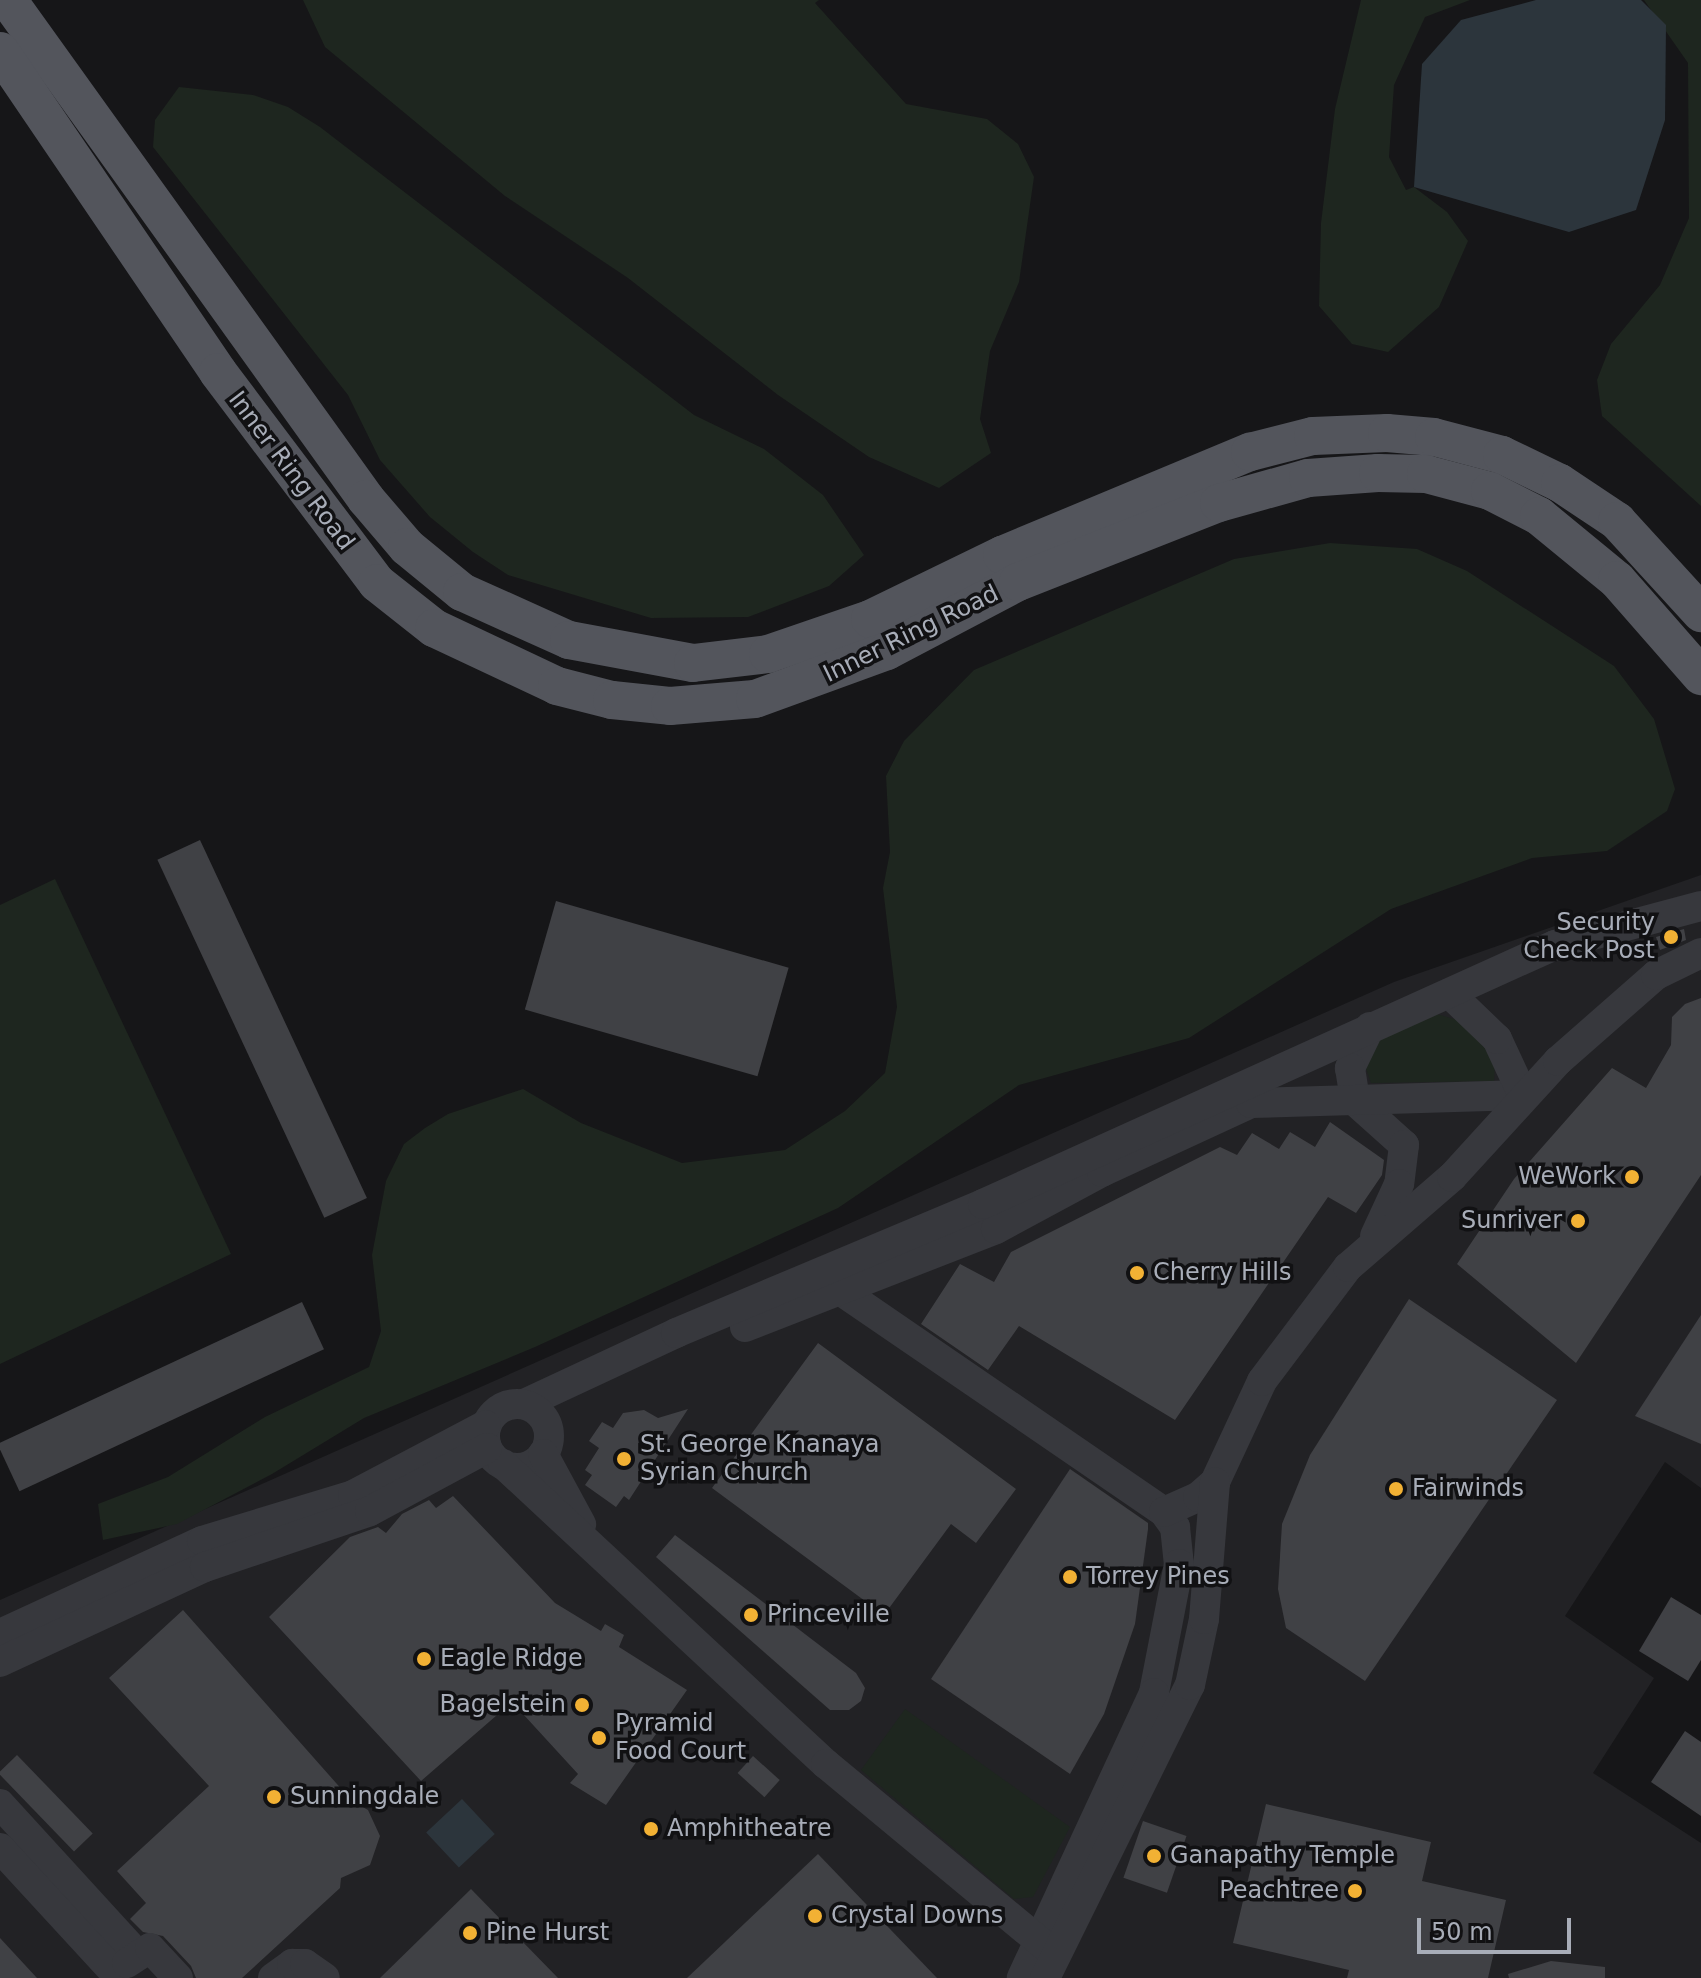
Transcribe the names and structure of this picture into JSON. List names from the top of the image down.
{
  "streets": {
    "main road": ["Inner Ring Road"]
  },
  "places": [
    "Security Check Post",
    "WeWork",
    "Sunriver",
    "Cherry Hills",
    "St. George Knanaya Syrian Church",
    "Fairwinds",
    "Torrey Pines",
    "Princeville",
    "Eagle Ridge",
    "Bagelstein",
    "Pyramid Food Court",
    "Sunningdale",
    "Amphitheatre",
    "Ganapathy Temple",
    "Peachtree",
    "Crystal Downs",
    "Pine Hurst"
  ],
  "scale_bar": "50 m"
}
